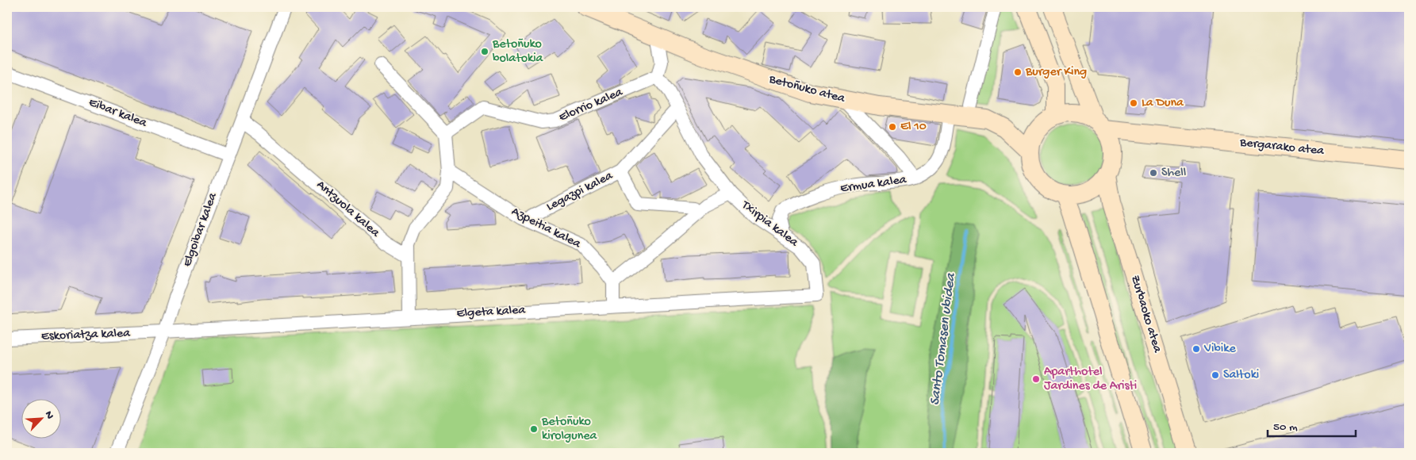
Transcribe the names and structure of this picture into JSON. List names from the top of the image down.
{
  "streets": {
    "main road": ["Betoñuko atea", "Bergarako atea", "Zurbaoko atea"],
    "street": [
      "Elorrio kalea",
      "Eibar kalea",
      "Ermua kalea",
      "Legazpi kalea",
      "Antzuola kalea",
      "Txirpia kalea",
      "Azpeitia kalea",
      "Elgoibar kalea",
      "Elgeta kalea",
      "Eskoriatza kalea"
    ]
  },
  "crossings": [
    ["Betoñuko atea", "Bergarako atea"],
    ["Betoñuko atea", "Ermua kalea"],
    ["Betoñuko atea", "Zurbaoko atea"],
    ["Elorrio kalea", "Txirpia kalea"],
    ["Eibar kalea", "Elgoibar kalea"],
    ["Bergarako atea", "Zurbaoko atea"],
    ["Ermua kalea", "Txirpia kalea"],
    ["Antzuola kalea", "Elgoibar kalea"],
    ["Txirpia kalea", "Elgeta kalea"],
    ["Elgoibar kalea", "Elgeta kalea"],
    ["Elgoibar kalea", "Eskoriatza kalea"],
    ["Elgeta kalea", "Eskoriatza kalea"]
  ],
  "water": ["Santo Tomasen ubidea"],
  "places": [
    "Betoñuko bolatokia",
    "Burger King",
    "La Duna",
    "El 10",
    "Shell",
    "Vibike",
    "Saltoki",
    "Aparthotel Jardines de Aristi",
    "Betoñuko kirolgunea"
  ],
  "scale_bar": "50 m",
  "north": "top right"
}
